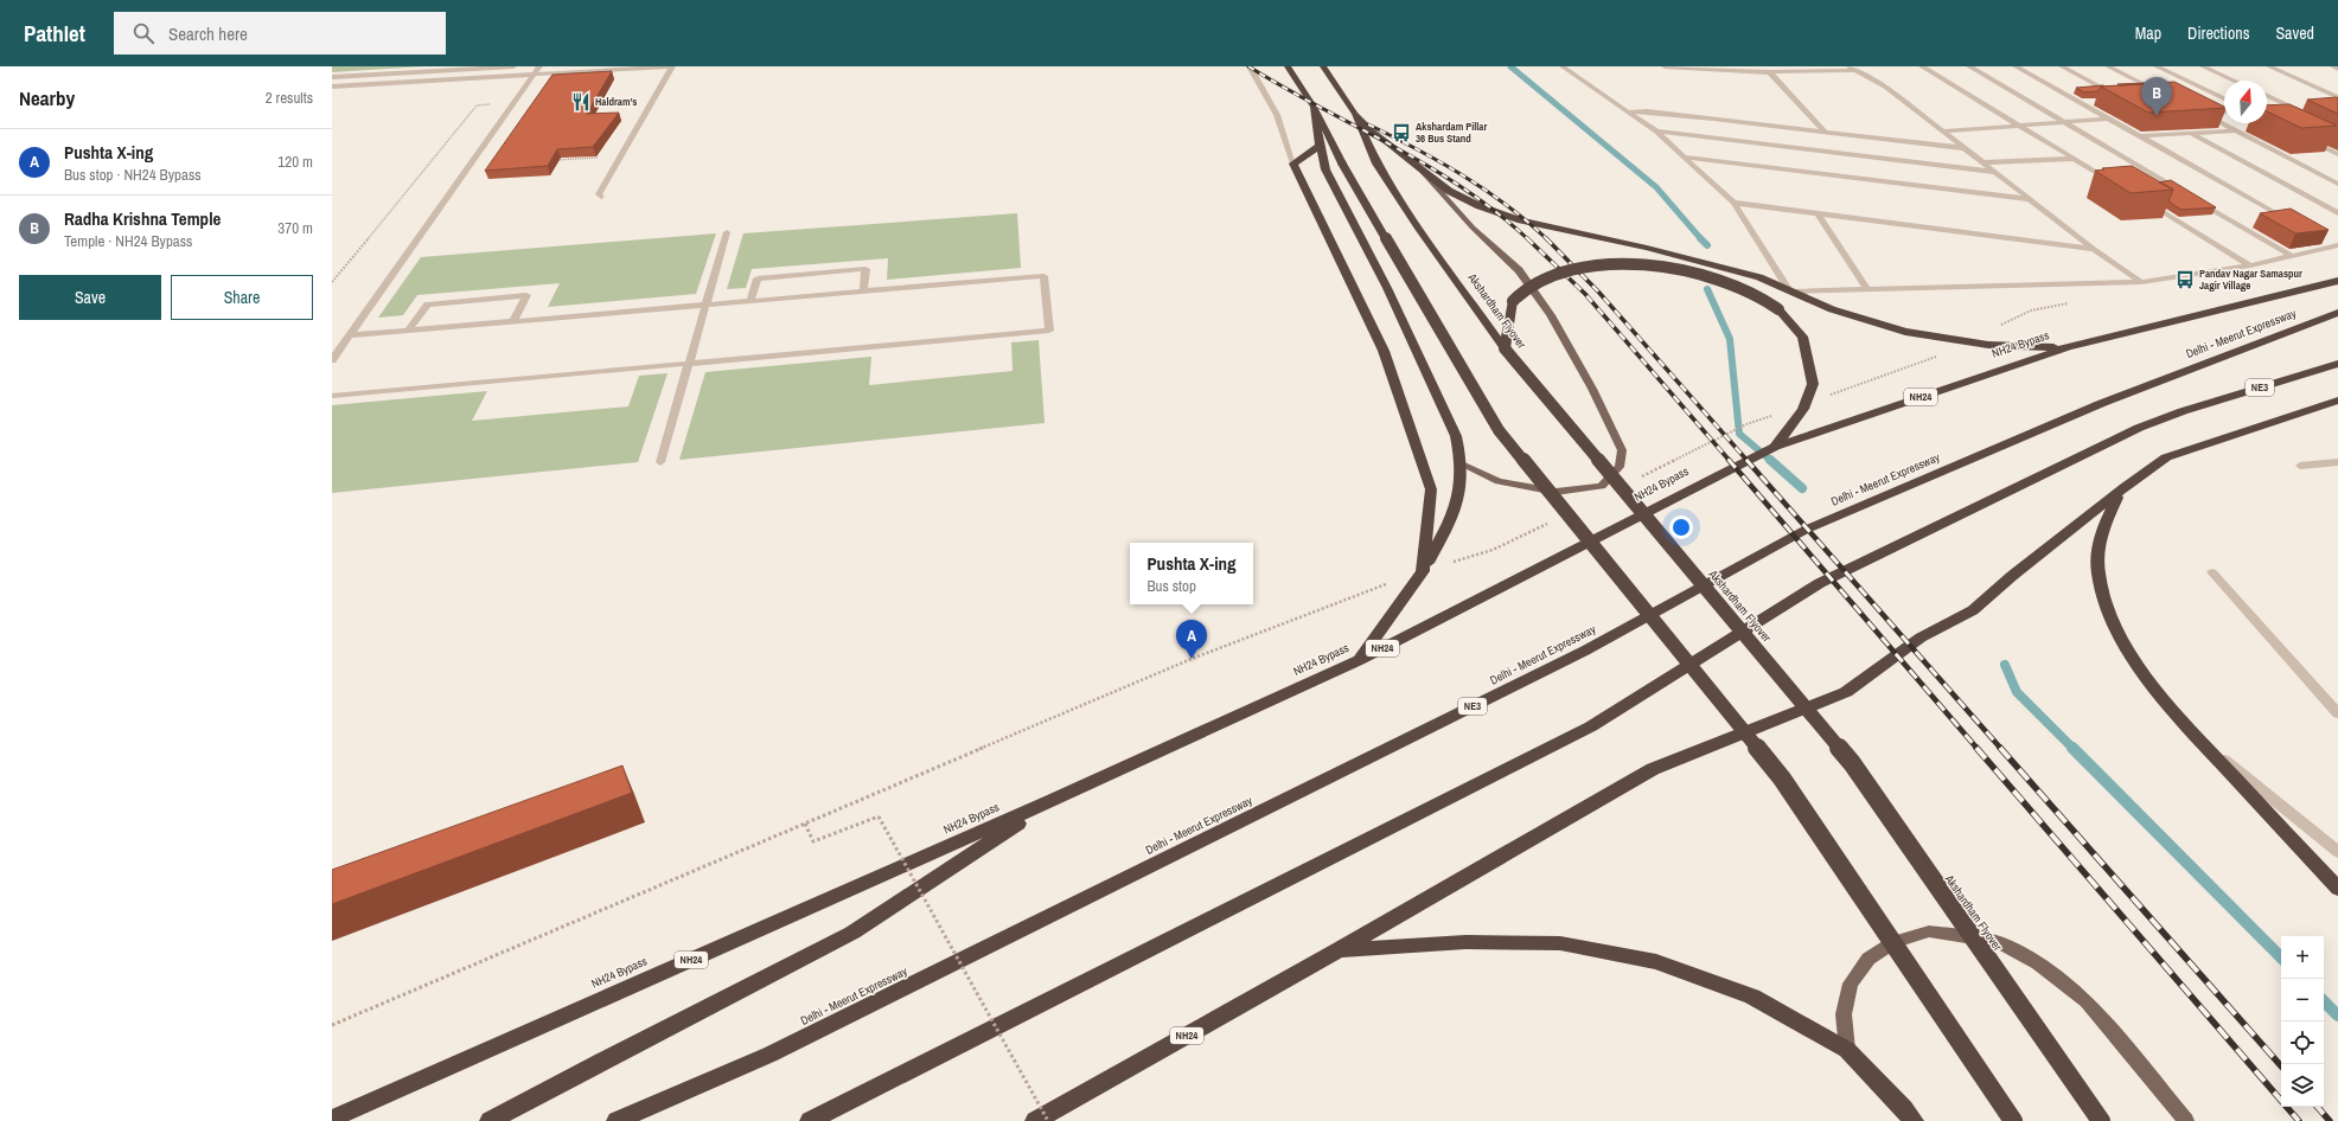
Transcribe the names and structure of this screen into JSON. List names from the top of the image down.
{
  "streets": {
    "highway": [
      "Akshardham Flyover",
      "Delhi - Meerut Expressway",
      "NH24 Bypass",
      "NE3",
      "NH24"
    ]
  },
  "places": {
    "restaurant": ["Haldram’s"],
    "bus stop": ["Akshardam Pillar 36 Bus Stand", "Pandav Nagar Samaspur Jagir Village"]
  },
  "north": "top",
  "page": {
    "header": "Pathlet",
    "search": "Search here",
    "nav": ["Map", "Directions", "Saved"],
    "heading": ["Nearby", "2 results"],
    "pins": ["B", "A"],
    "list": [
      {
        "mark": "A",
        "name": "Pushta X-ing",
        "note": "Bus stop · NH24 Bypass",
        "value": "120 m"
      },
      {
        "mark": "B",
        "name": "Radha Krishna Temple",
        "note": "Temple · NH24 Bypass",
        "value": "370 m"
      }
    ],
    "buttons": ["Save", "Share"],
    "popup": ["Pushta X-ing", "Bus stop"],
    "map_buttons": ["+", "−"]
  }
}
